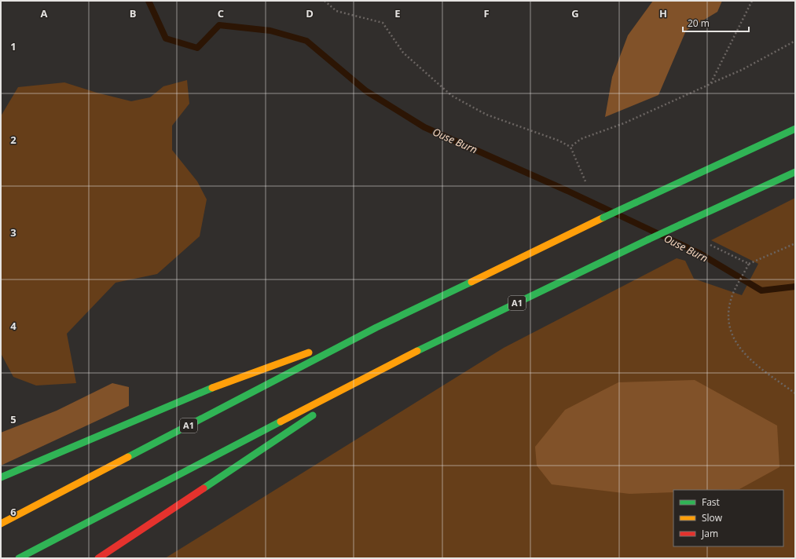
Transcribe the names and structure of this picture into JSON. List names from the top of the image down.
{
  "streets": {
    "highway": ["A1"]
  },
  "water": ["Ouse Burn"],
  "legend": ["Fast", "Slow", "Jam"],
  "scale_bar": "20 m",
  "grid": {
    "columns": [
      "A",
      "B",
      "C",
      "D",
      "E",
      "F",
      "G",
      "H"
    ],
    "rows": [
      "1",
      "2",
      "3",
      "4",
      "5",
      "6"
    ]
  }
}
